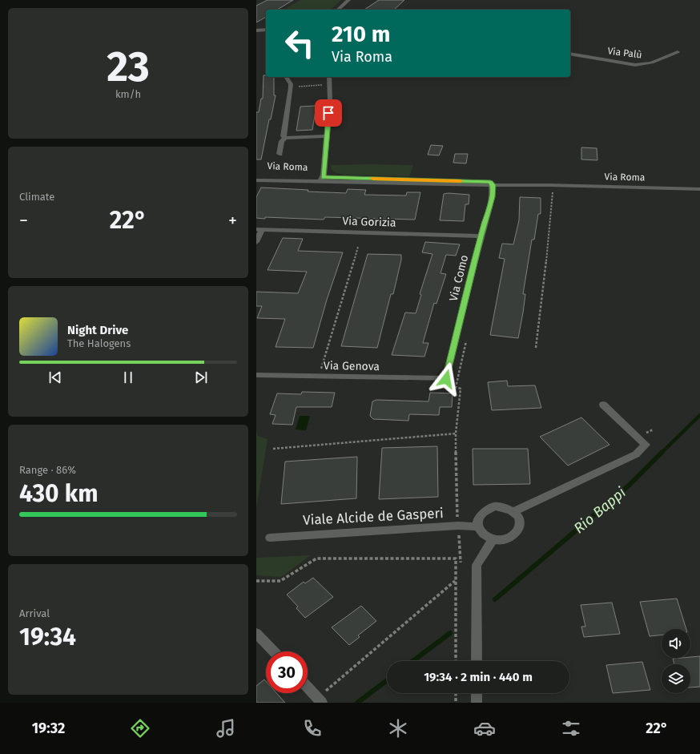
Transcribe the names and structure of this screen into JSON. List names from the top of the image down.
{
  "streets": {
    "street": [
      "Via Palù",
      "Via Roma",
      "Via Gorizia",
      "Via Como",
      "Via Genova",
      "Viale Alcide de Gasperi"
    ]
  },
  "crossings": [
    ["Via Roma", "Via Como"],
    ["Via Gorizia", "Via Como"],
    ["Via Como", "Via Genova"]
  ],
  "water": ["Rio Bappi"],
  "page": {
    "tile": [
      ["23", "km/h"],
      "Climate",
      ["Range · 86%", "430 km"],
      ["Arrival", "19:34"]
    ],
    "turn": ["210 m", "Via Roma"],
    "heat": ["−", "22°", "+"],
    "song": ["Night Drive", "The Halogens"],
    "limit": "30",
    "trip": "19:34 · 2 min · 440 m",
    "tabs": ["19:32", "22°"]
  }
}
